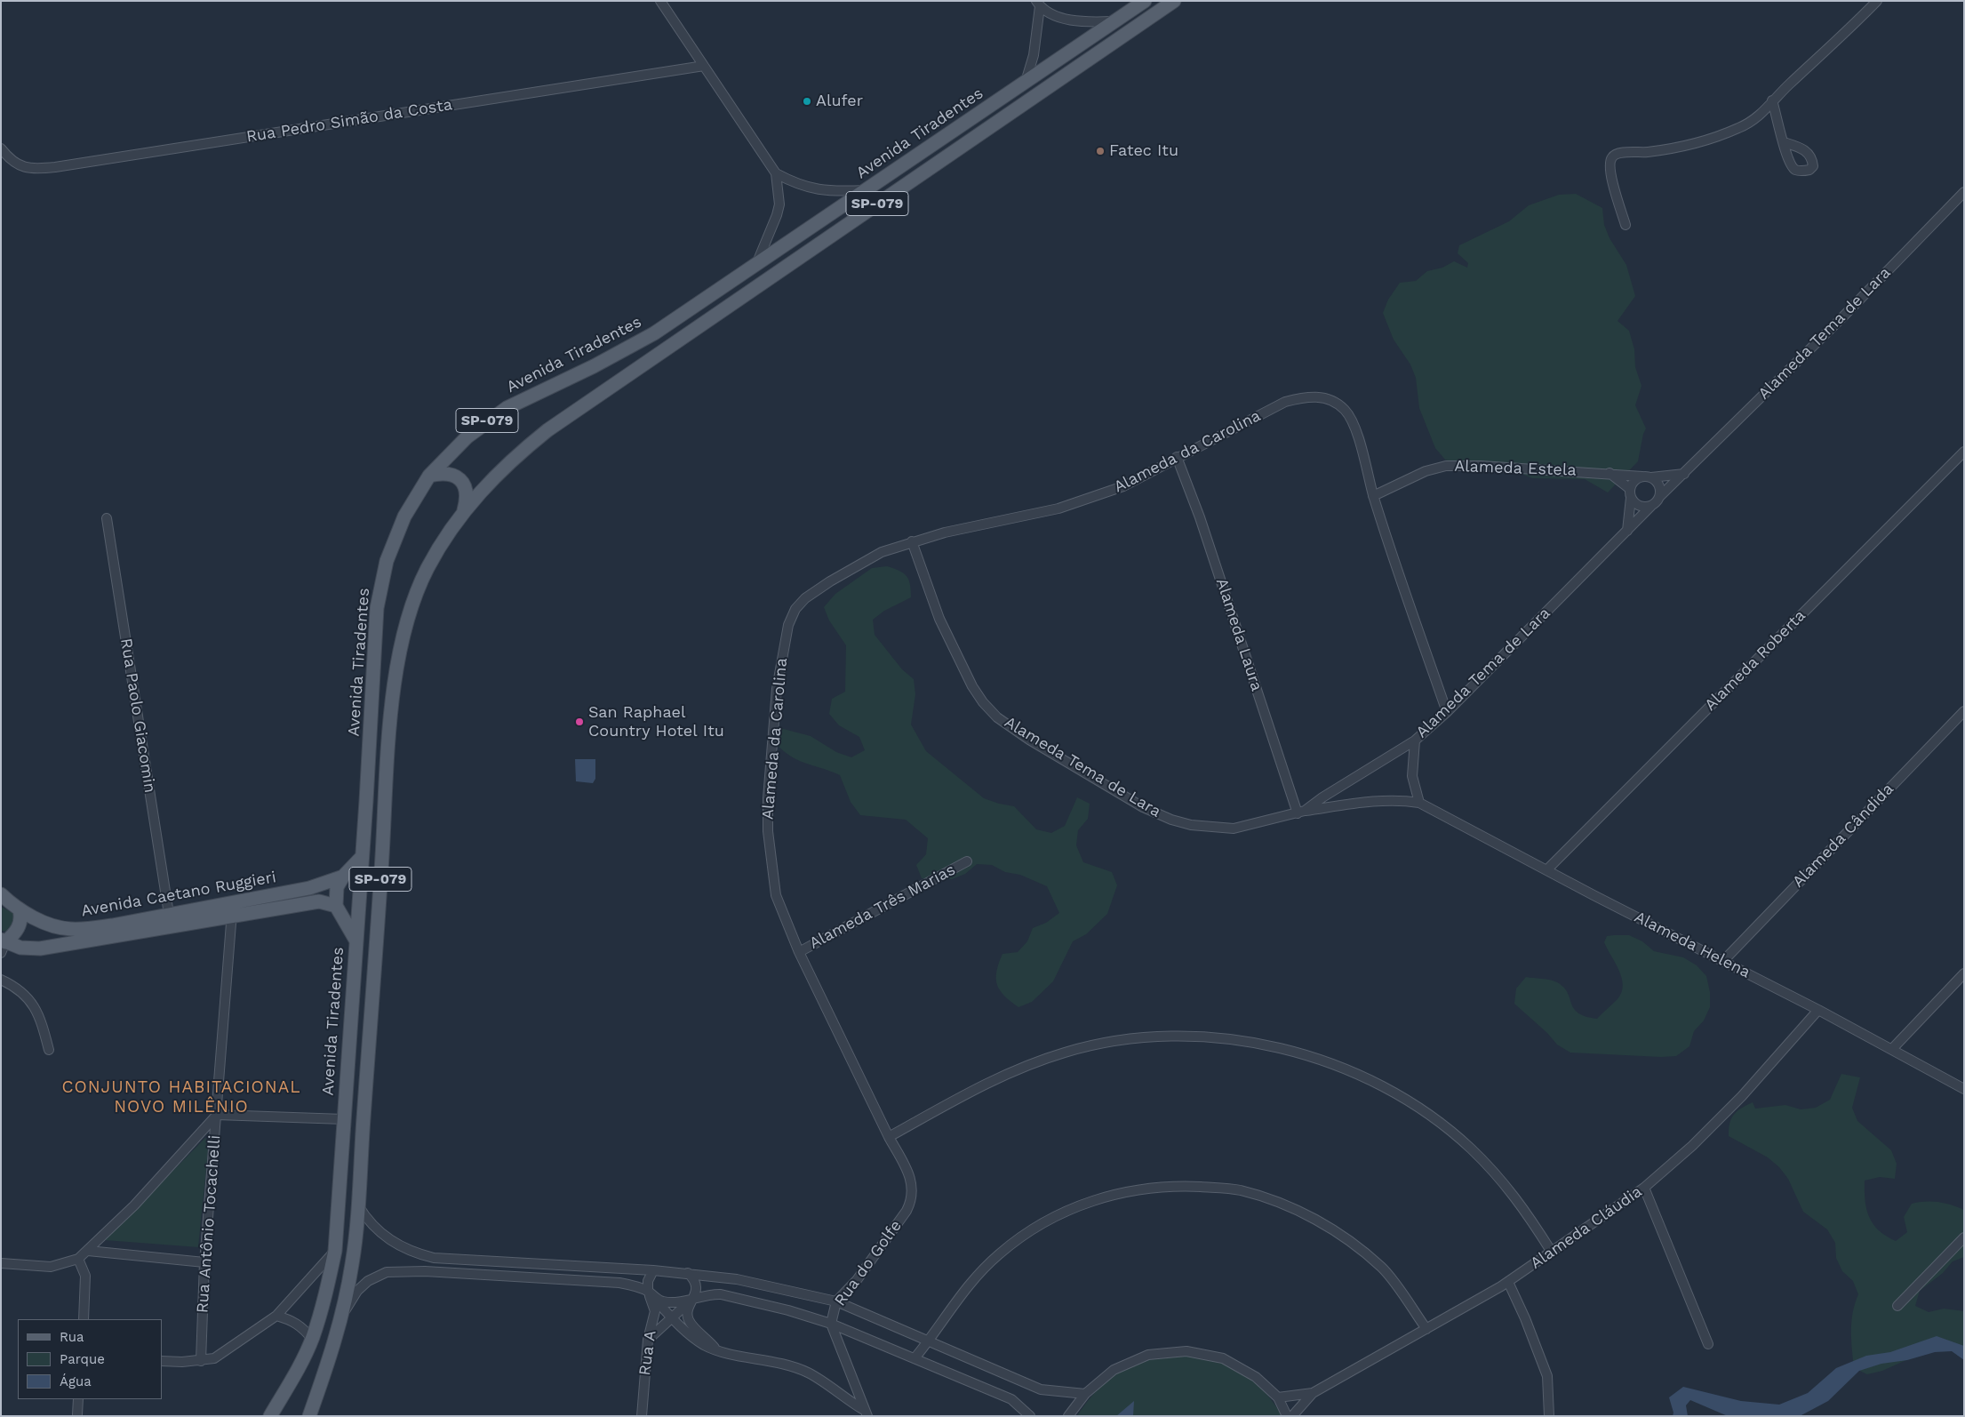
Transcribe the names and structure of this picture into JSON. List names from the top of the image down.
{
  "streets": {
    "main road": ["Avenida Tiradentes", "SP-079", "Avenida Caetano Ruggieri"],
    "street": [
      "Rua Pedro Simão da Costa",
      "Alameda Tema de Lara",
      "Alameda da Carolina",
      "Alameda Estela",
      "Alameda Laura",
      "Alameda Roberta",
      "Rua Paolo Giacomin",
      "Alameda Cândida",
      "Alameda Três Marias",
      "Alameda Helena",
      "Rua Antônio Tocachelli",
      "Alameda Cláudia",
      "Rua do Golfe",
      "Rua A"
    ]
  },
  "crossings": [
    ["Avenida Tiradentes", "Avenida Caetano Ruggieri"],
    ["Alameda Tema de Lara", "Alameda da Carolina"],
    ["Alameda Tema de Lara", "Alameda Estela"],
    ["Alameda Tema de Lara", "Alameda Laura"],
    ["Alameda Tema de Lara", "Alameda Helena"],
    ["Alameda da Carolina", "Alameda Estela"],
    ["Alameda da Carolina", "Alameda Laura"],
    ["Alameda da Carolina", "Alameda Três Marias"],
    ["Alameda da Carolina", "Rua do Golfe"],
    ["Alameda Laura", "Alameda Helena"],
    ["Alameda Roberta", "Alameda Helena"],
    ["Rua Paolo Giacomin", "Avenida Caetano Ruggieri"],
    ["Alameda Cândida", "Alameda Helena"],
    ["Avenida Caetano Ruggieri", "Rua Antônio Tocachelli"],
    ["Alameda Helena", "Alameda Cláudia"]
  ],
  "districts": ["CONJUNTO HABITACIONAL NOVO MILÊNIO"],
  "places": ["Alufer", "Fatec Itu", "San Raphael Country Hotel Itu"],
  "legend": ["Rua", "Parque", "Água"]
}
